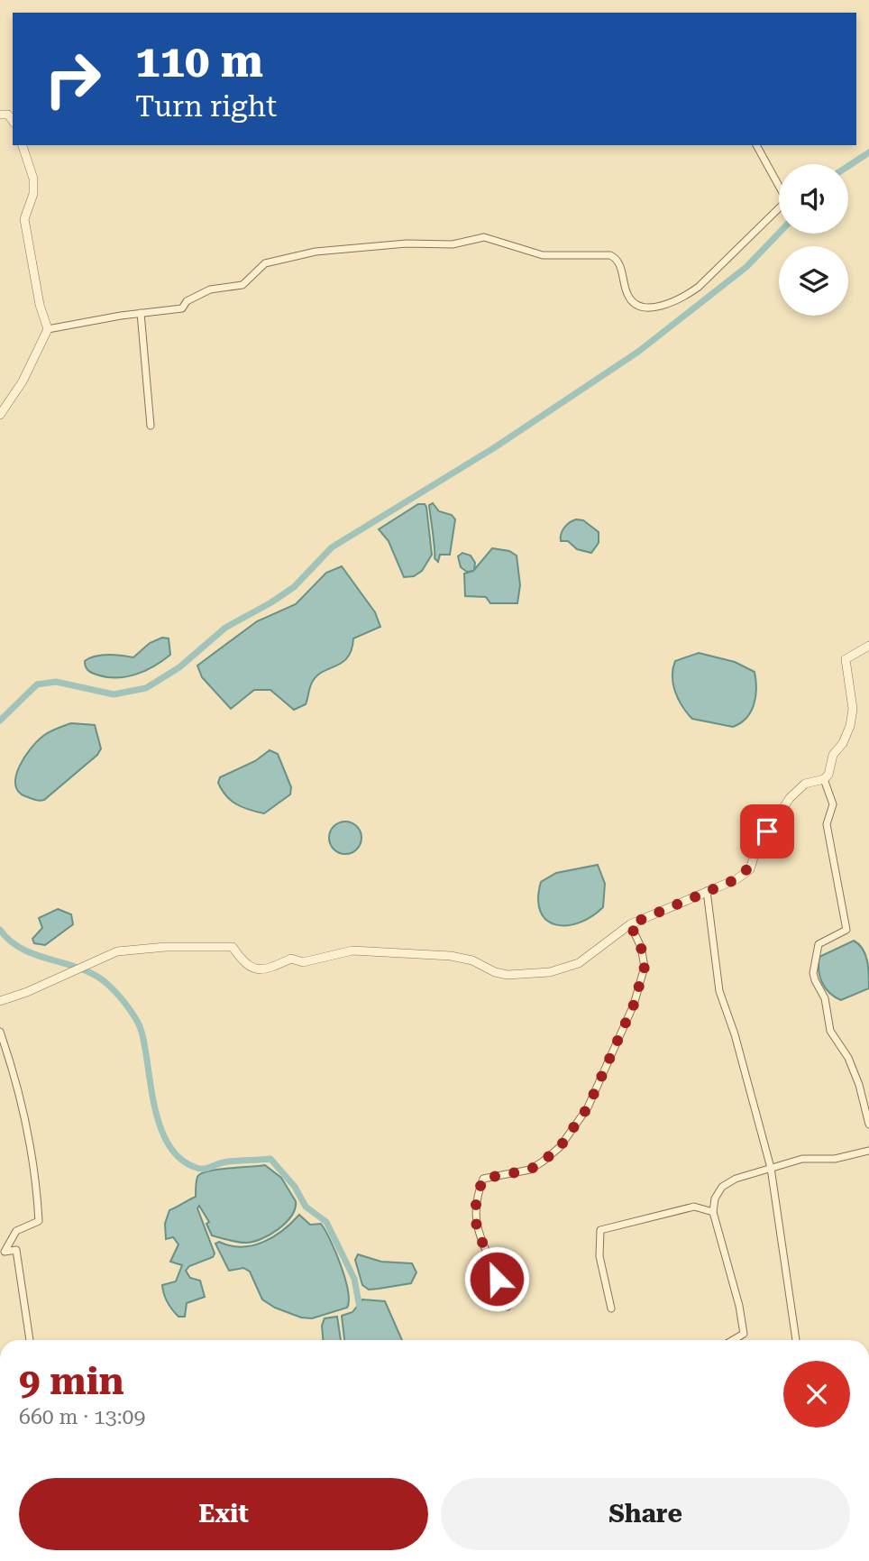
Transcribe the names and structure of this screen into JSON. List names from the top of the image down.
{
  "page": {
    "turn": ["110 m", "Turn right"],
    "heading": ["9 min", "660 m · 13:09"],
    "buttons": ["Exit", "Share"]
  }
}
